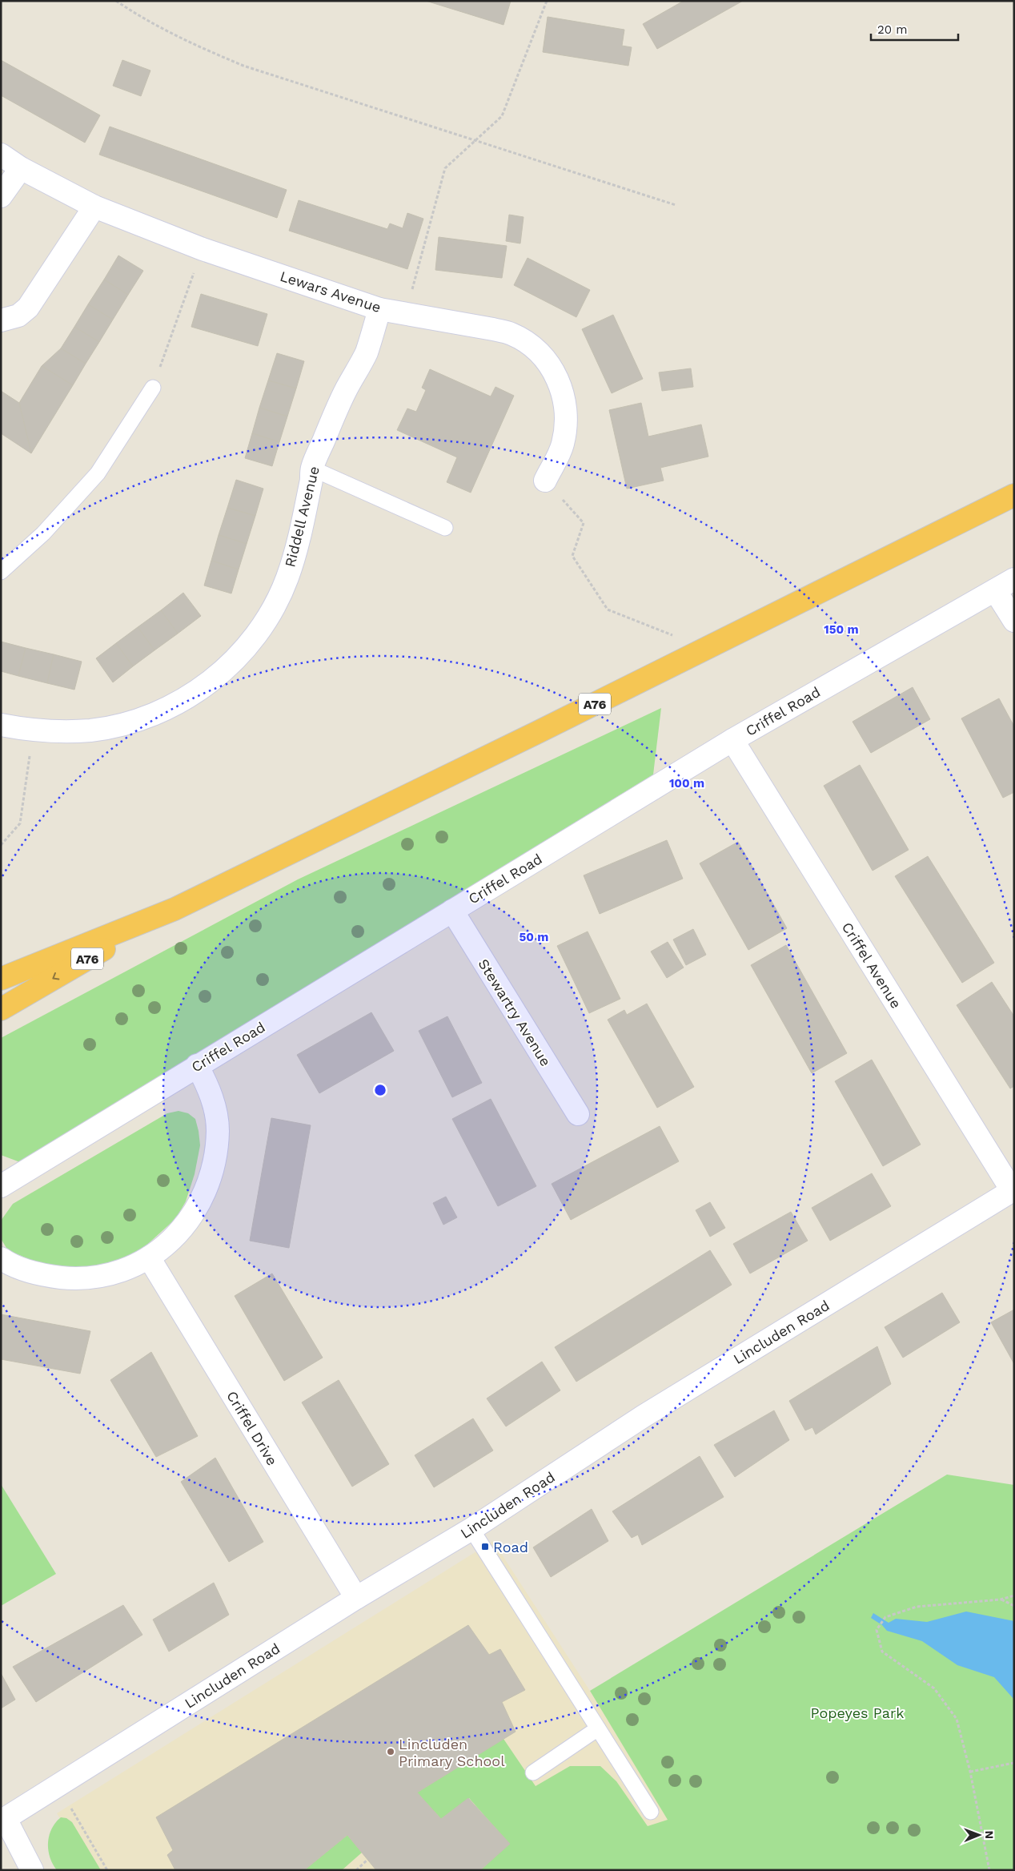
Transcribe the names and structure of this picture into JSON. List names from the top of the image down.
{
  "streets": {
    "highway": ["A76"],
    "street": [
      "Lewars Avenue",
      "Riddell Avenue",
      "Criffel Road",
      "Criffel Avenue",
      "Stewartry Avenue",
      "Lincluden Road",
      "Criffel Drive"
    ]
  },
  "crossings": [
    ["Lewars Avenue", "Riddell Avenue"],
    ["Criffel Road", "Criffel Avenue"],
    ["Criffel Road", "Stewartry Avenue"],
    ["Criffel Avenue", "Lincluden Road"],
    ["Lincluden Road", "Criffel Drive"]
  ],
  "parks": ["Popeyes Park"],
  "places": {
    "transit": ["Road"],
    "other": ["Lincluden Primary School"]
  },
  "scale_bar": "20 m",
  "north": "right",
  "rings": ["150 m", "100 m", "50 m"]
}
